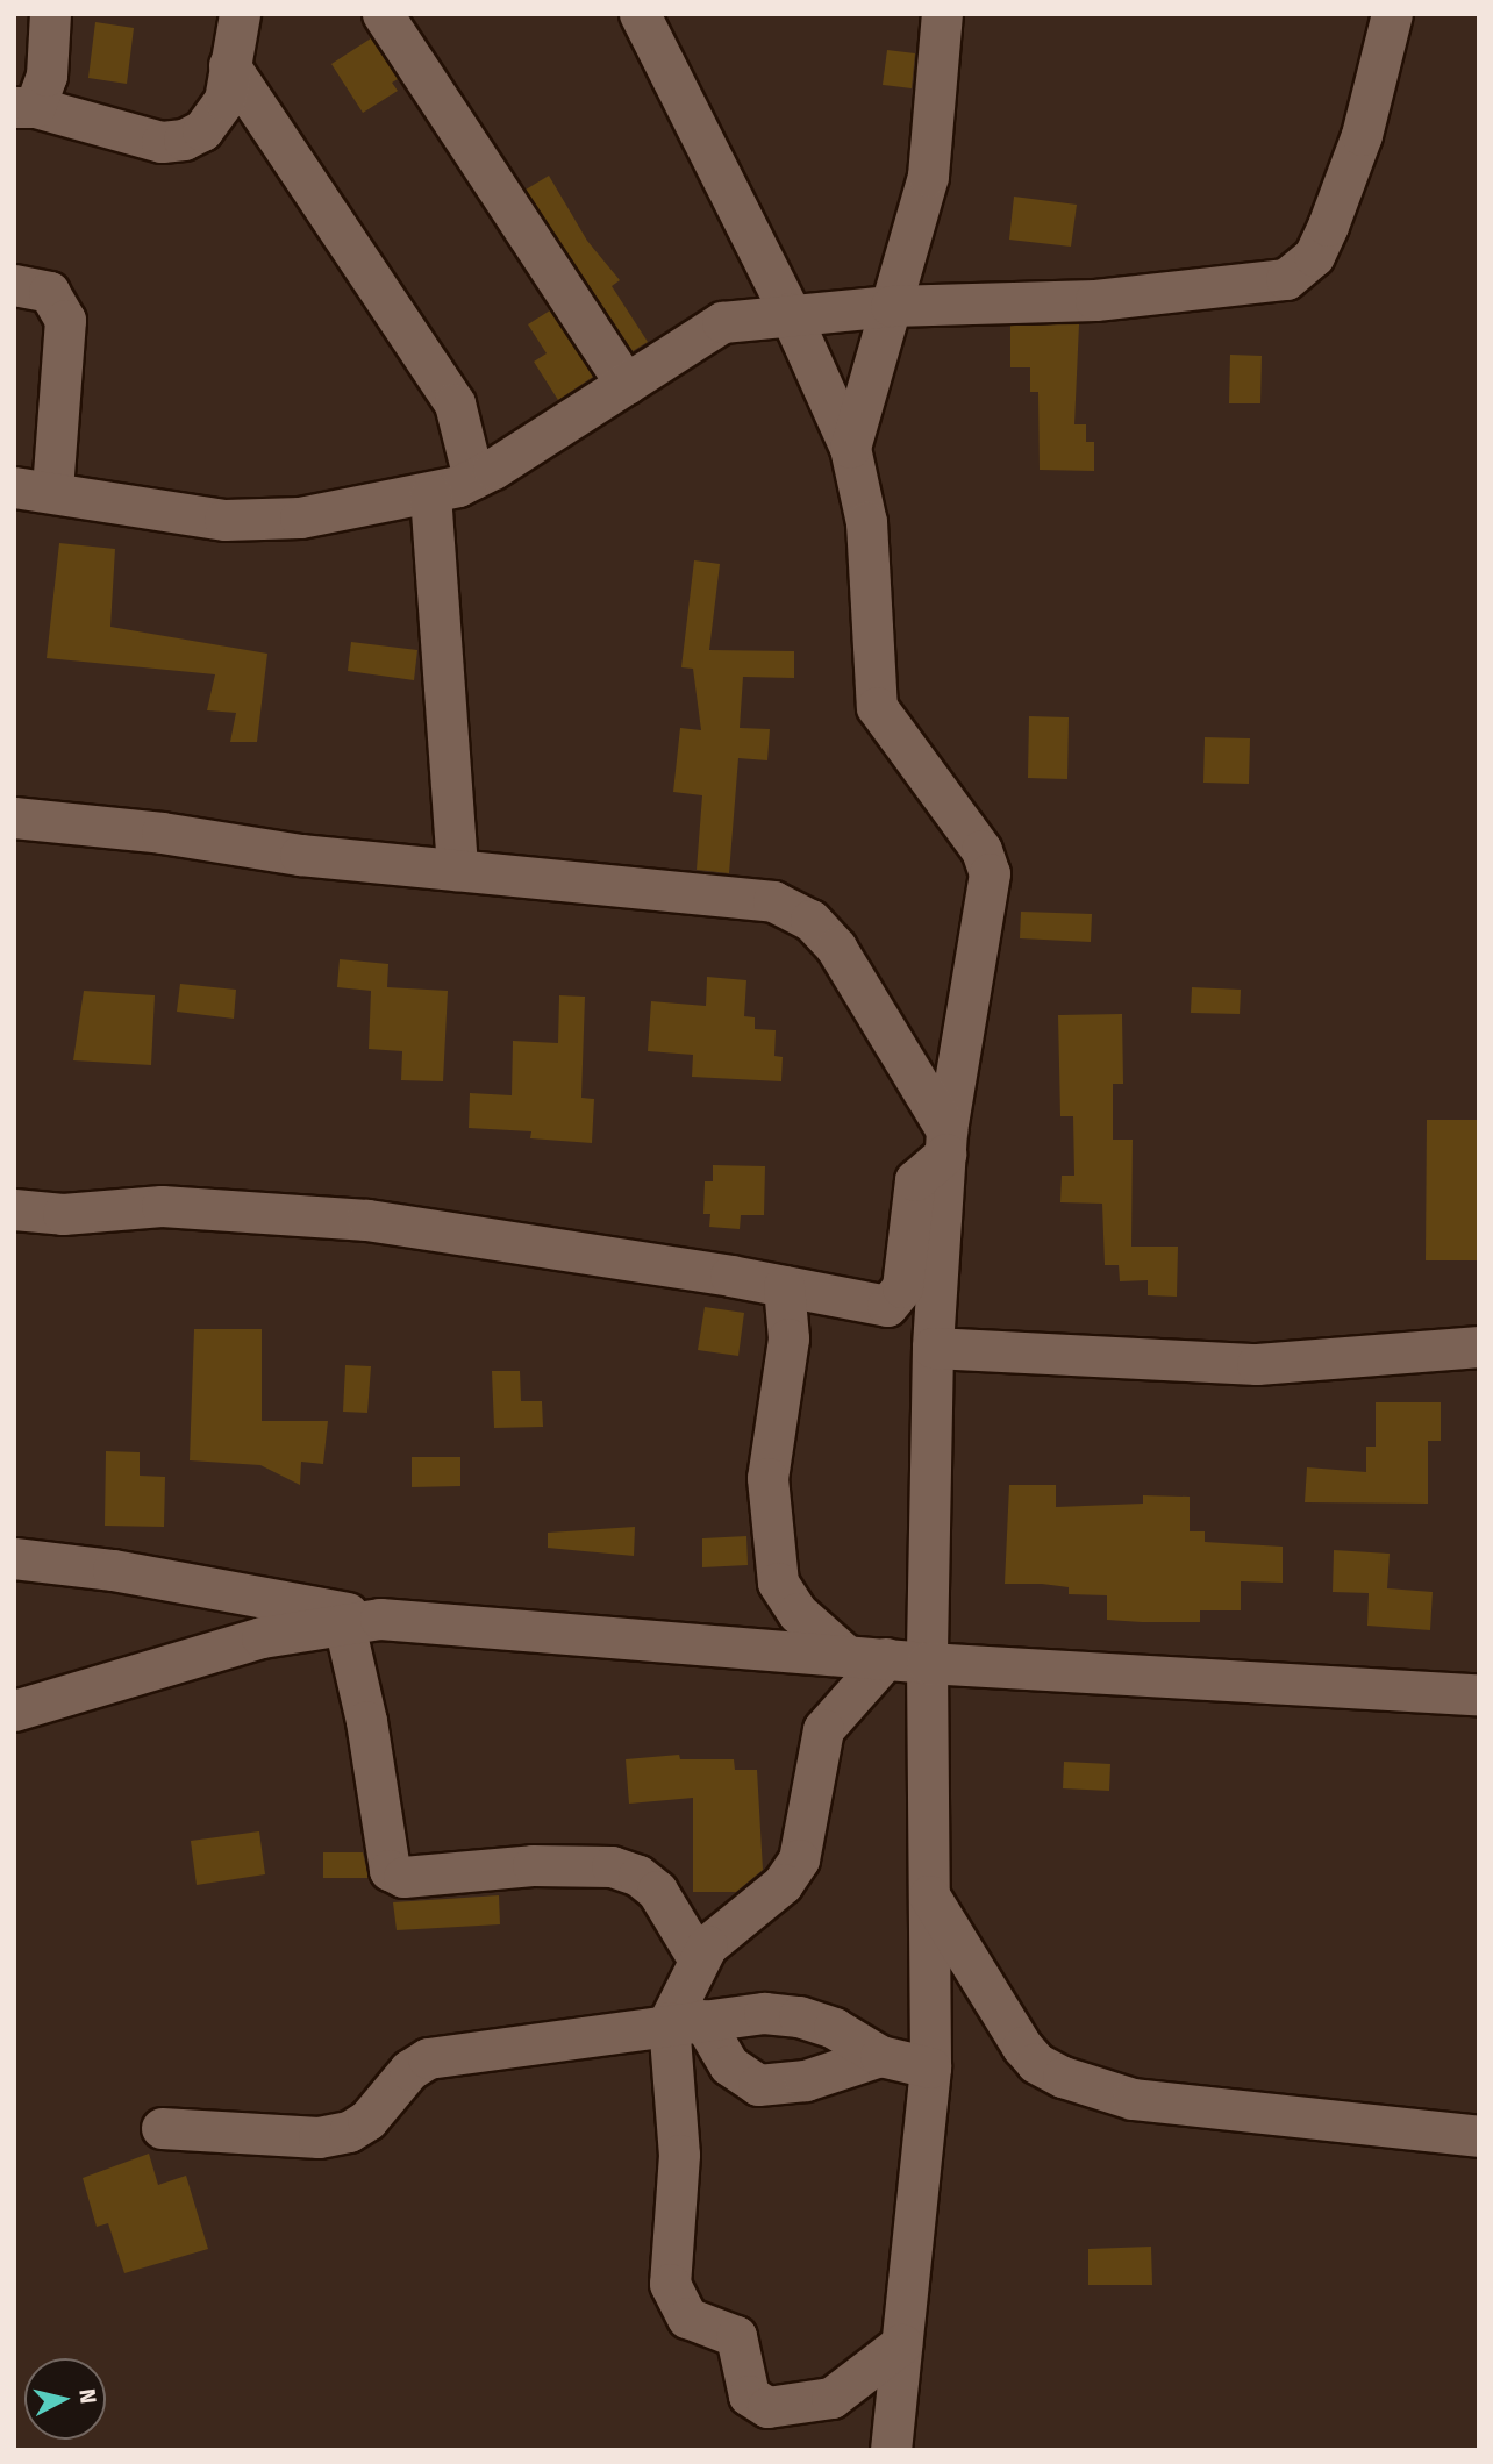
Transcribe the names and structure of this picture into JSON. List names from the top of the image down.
{
  "north": "right"
}
